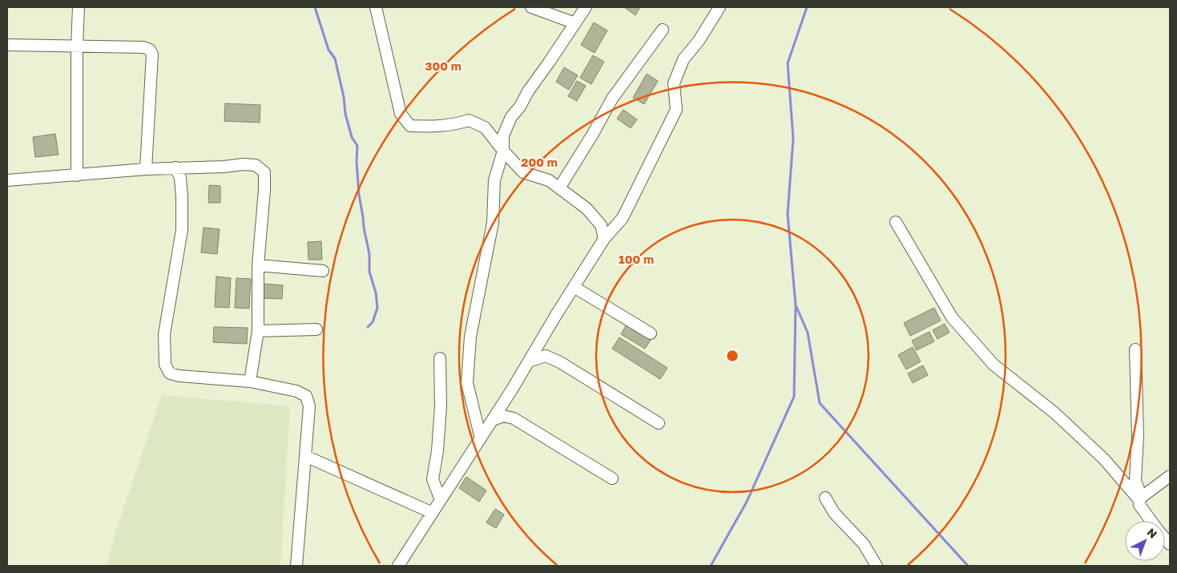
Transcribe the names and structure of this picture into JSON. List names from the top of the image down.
{
  "north": "top right",
  "rings": ["300 m", "200 m", "100 m"]
}
